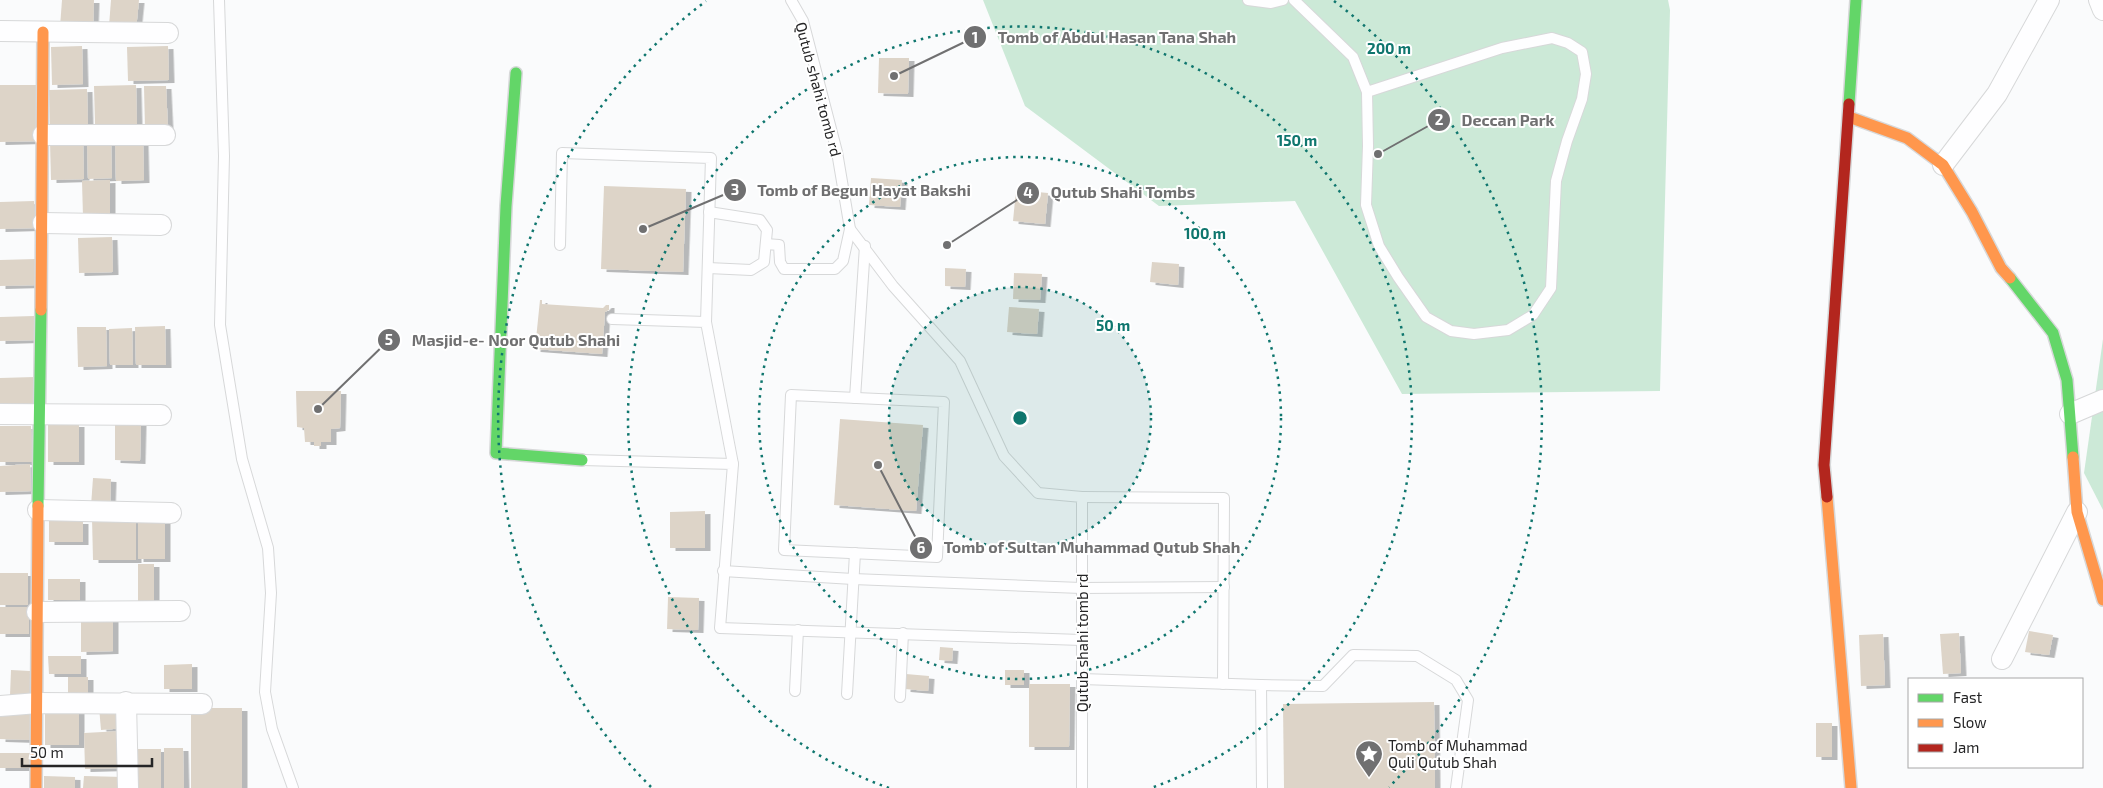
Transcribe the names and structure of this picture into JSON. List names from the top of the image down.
{
  "streets": {
    "lane": ["Qutub shahi tomb rd"]
  },
  "places": {
    "other": [
      "Tomb of Abdul Hasan Tana Shah",
      "Deccan Park",
      "Tomb of Begun Hayat Bakshi",
      "Qutub Shahi Tombs",
      "Masjid-e- Noor Qutub Shahi",
      "Tomb of Sultan Muhammad Qutub Shah"
    ],
    "place": ["Tomb of Muhammad Quli Qutub Shah"]
  },
  "legend": ["Fast", "Slow", "Jam"],
  "scale_bar": "50 m",
  "rings": [
    "200 m",
    "150 m",
    "100 m",
    "50 m"
  ]
}
